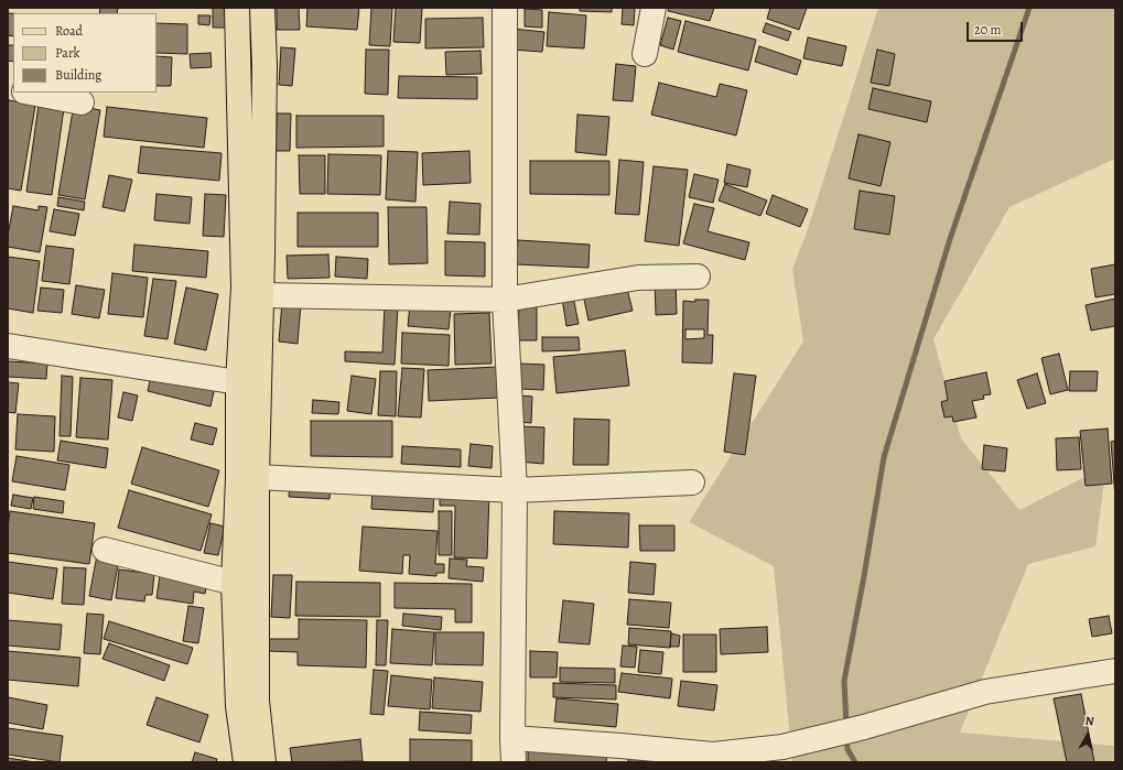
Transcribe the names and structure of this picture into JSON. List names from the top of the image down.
{
  "legend": ["Road", "Park", "Building"],
  "scale_bar": "20 m",
  "north": "top"
}
